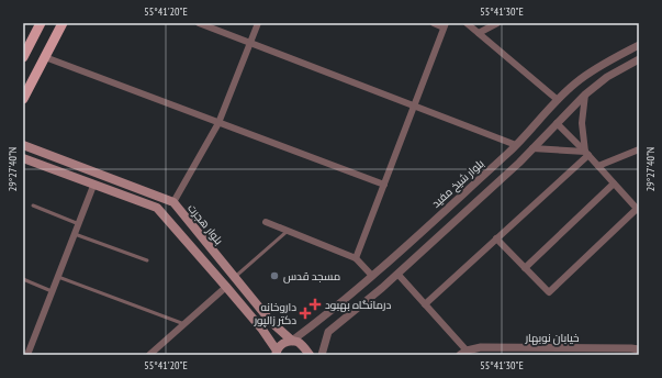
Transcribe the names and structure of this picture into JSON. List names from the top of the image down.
{
  "streets": {
    "main road": ["بلوار هجرت"],
    "street": ["بلوار شیخ مفید", "خیابان نوبهار"]
  },
  "crossings": [
    ["بلوار شیخ مفید", "بلوار هجرت"]
  ],
  "places": {
    "other": ["مسجد قدس"],
    "health": ["درمانگاه بهبود", "داروخانه دکتر زالپور"]
  },
  "coordinates": ["55°41'20\"E", "55°41'30\"E", "29°27'40\"N"]
}
